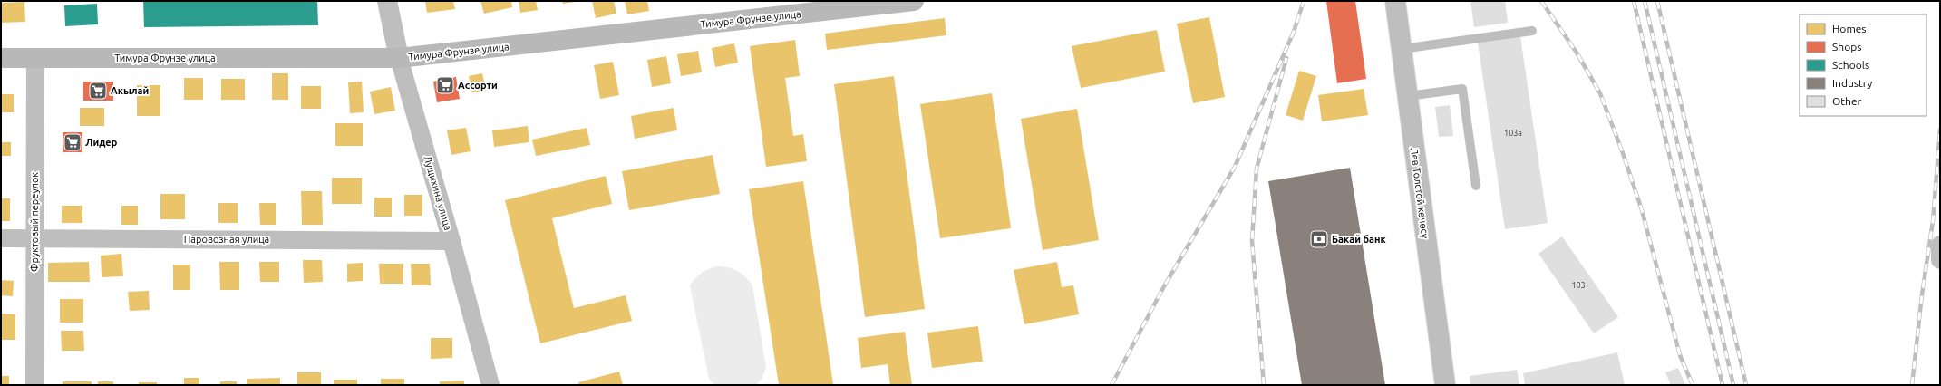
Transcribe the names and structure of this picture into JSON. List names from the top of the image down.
{
  "streets": {
    "main road": ["Тимура Фрунзе улица", "Лущихина улица", "Лев Толстой көчөсү"],
    "street": ["Фруктовый переулок", "Паровозная улица"]
  },
  "crossings": [
    ["Тимура Фрунзе улица", "Лущихина улица"],
    ["Тимура Фрунзе улица", "Фруктовый переулок"],
    ["Лущихина улица", "Паровозная улица"],
    ["Фруктовый переулок", "Паровозная улица"]
  ],
  "places": {
    "supermarket": ["Ассорти", "Акылай", "Лидер"],
    "bank": ["Бакай банк"]
  },
  "house_numbers": ["103а", "103"],
  "legend": [
    "Homes",
    "Shops",
    "Schools",
    "Industry",
    "Other"
  ]
}
